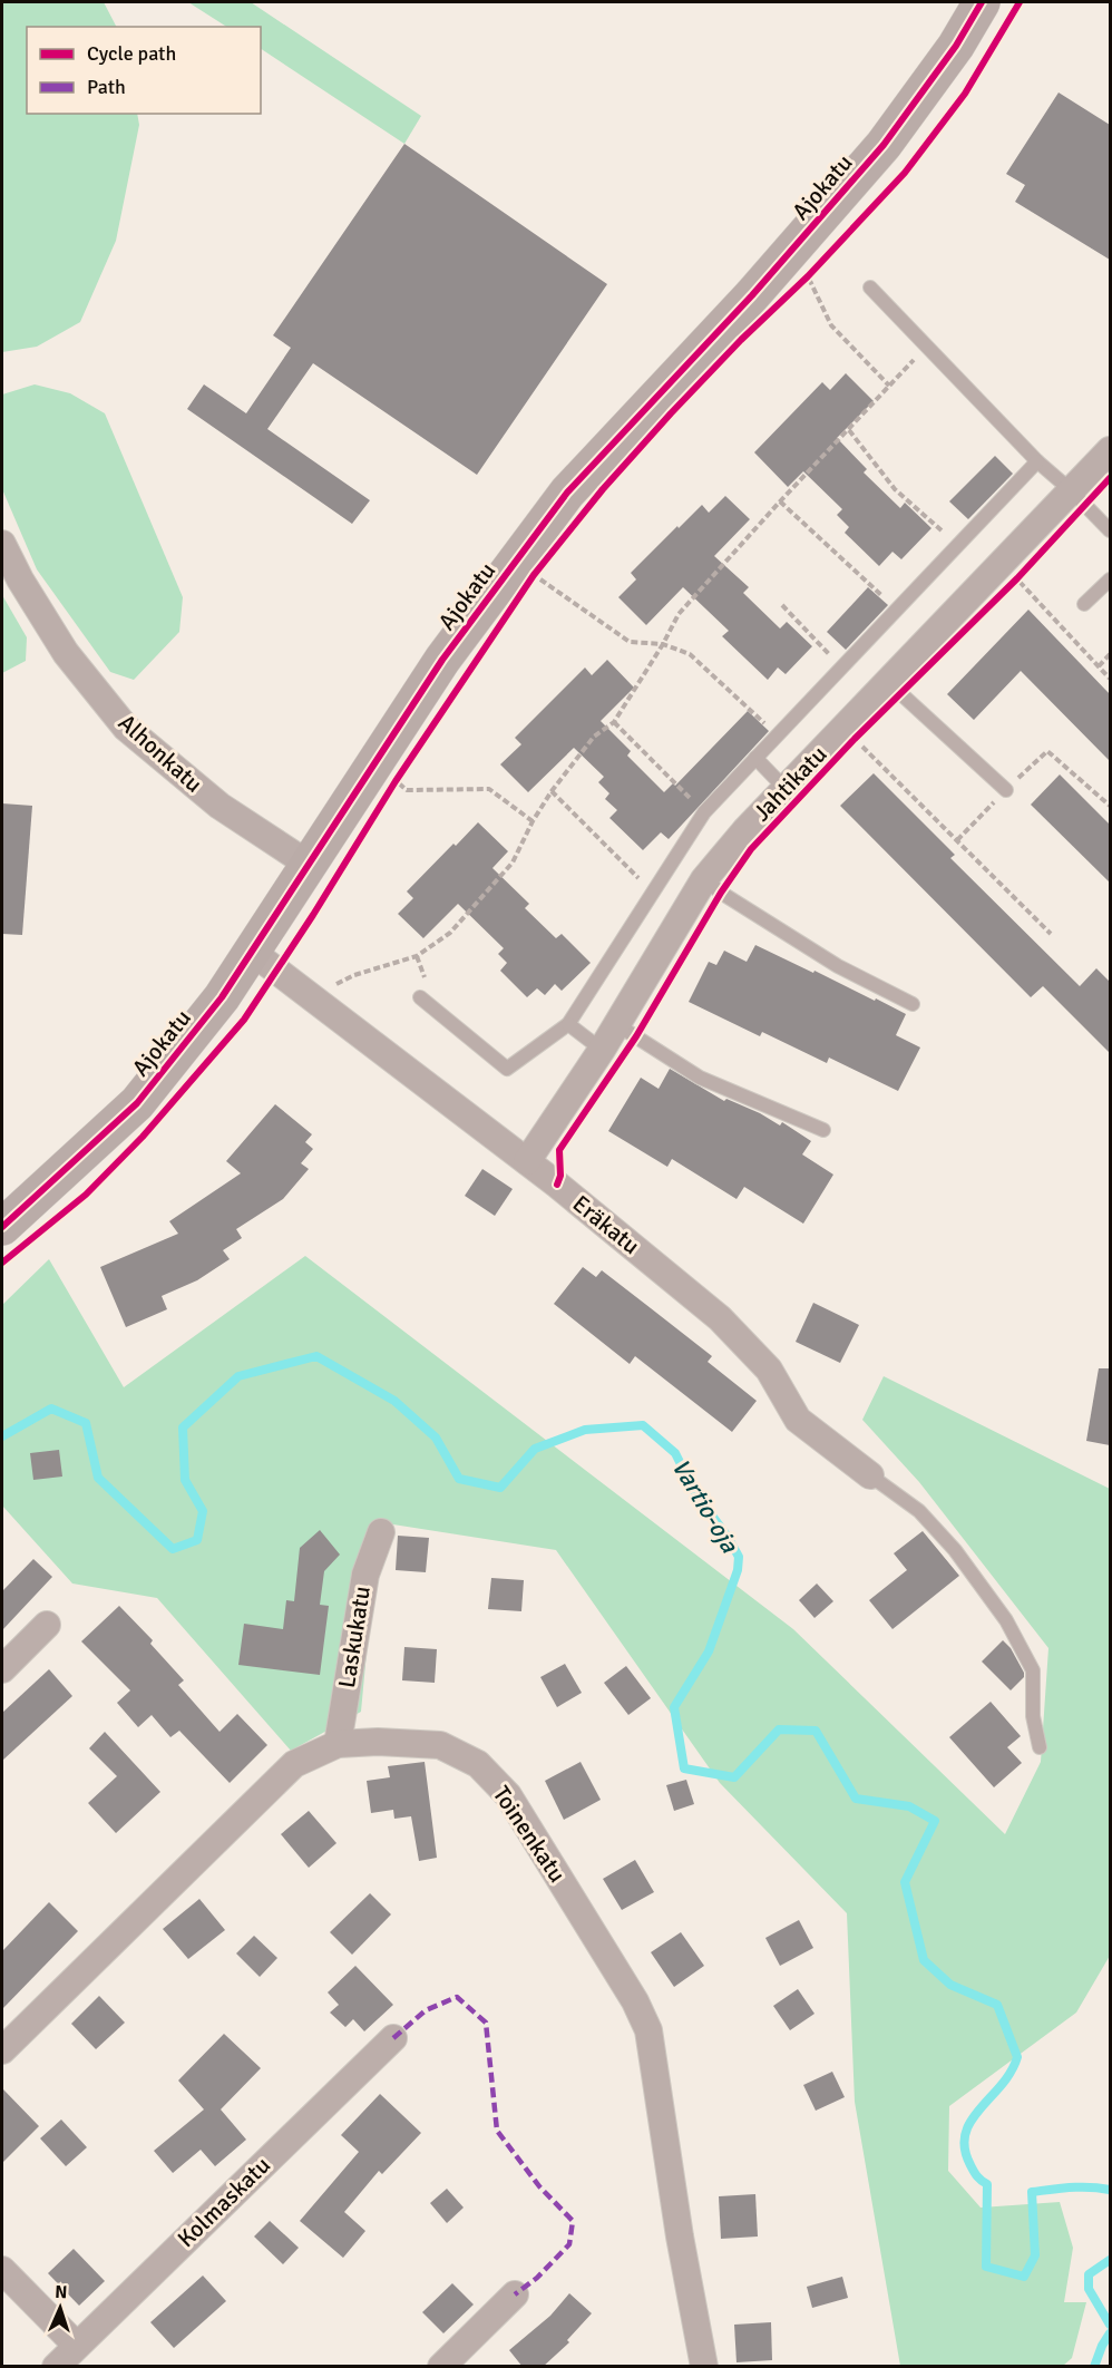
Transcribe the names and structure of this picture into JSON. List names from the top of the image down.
{
  "streets": {
    "street": [
      "Ajokatu",
      "Alhonkatu",
      "Jahtikatu",
      "Eräkatu",
      "Laskukatu",
      "Toinenkatu",
      "Kolmaskatu"
    ]
  },
  "crossings": [
    ["Ajokatu", "Alhonkatu"],
    ["Ajokatu", "Eräkatu"],
    ["Jahtikatu", "Eräkatu"],
    ["Laskukatu", "Toinenkatu"]
  ],
  "water": ["Vartio-oja"],
  "legend": ["Cycle path", "Path"],
  "north": "top"
}
